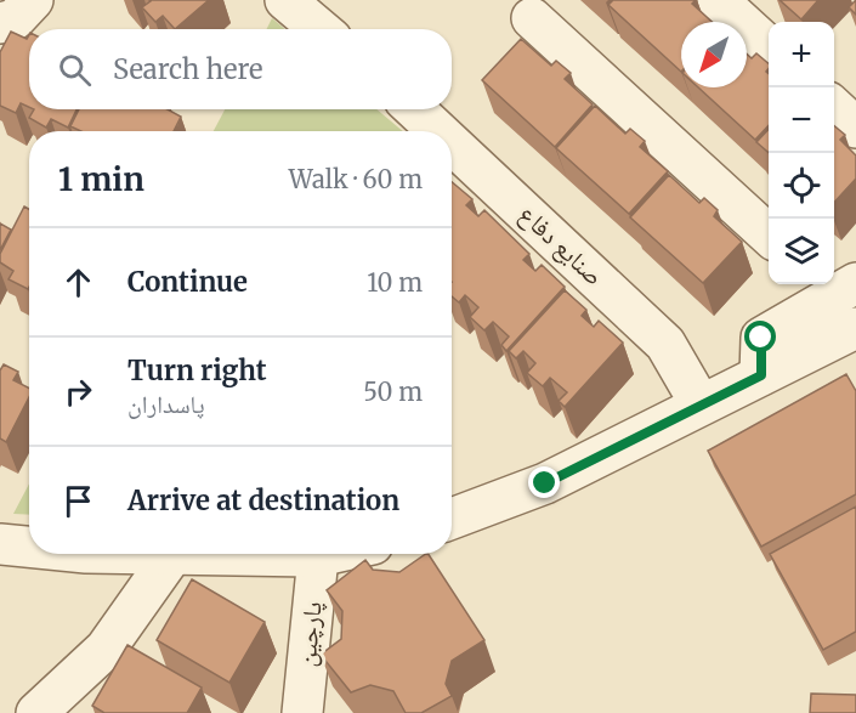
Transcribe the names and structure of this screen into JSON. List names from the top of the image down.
{
  "streets": {
    "street": ["صنایع دفاع", "پارچین"]
  },
  "north": "bottom left",
  "page": {
    "map_buttons": ["+", "−"],
    "search": "Search here",
    "heading": ["1 min", "Walk · 60 m"],
    "list": [
      ["Continue", "10 m"],
      ["Turn right", "پاسداران", "50 m"],
      "Arrive at destination"
    ]
  }
}
